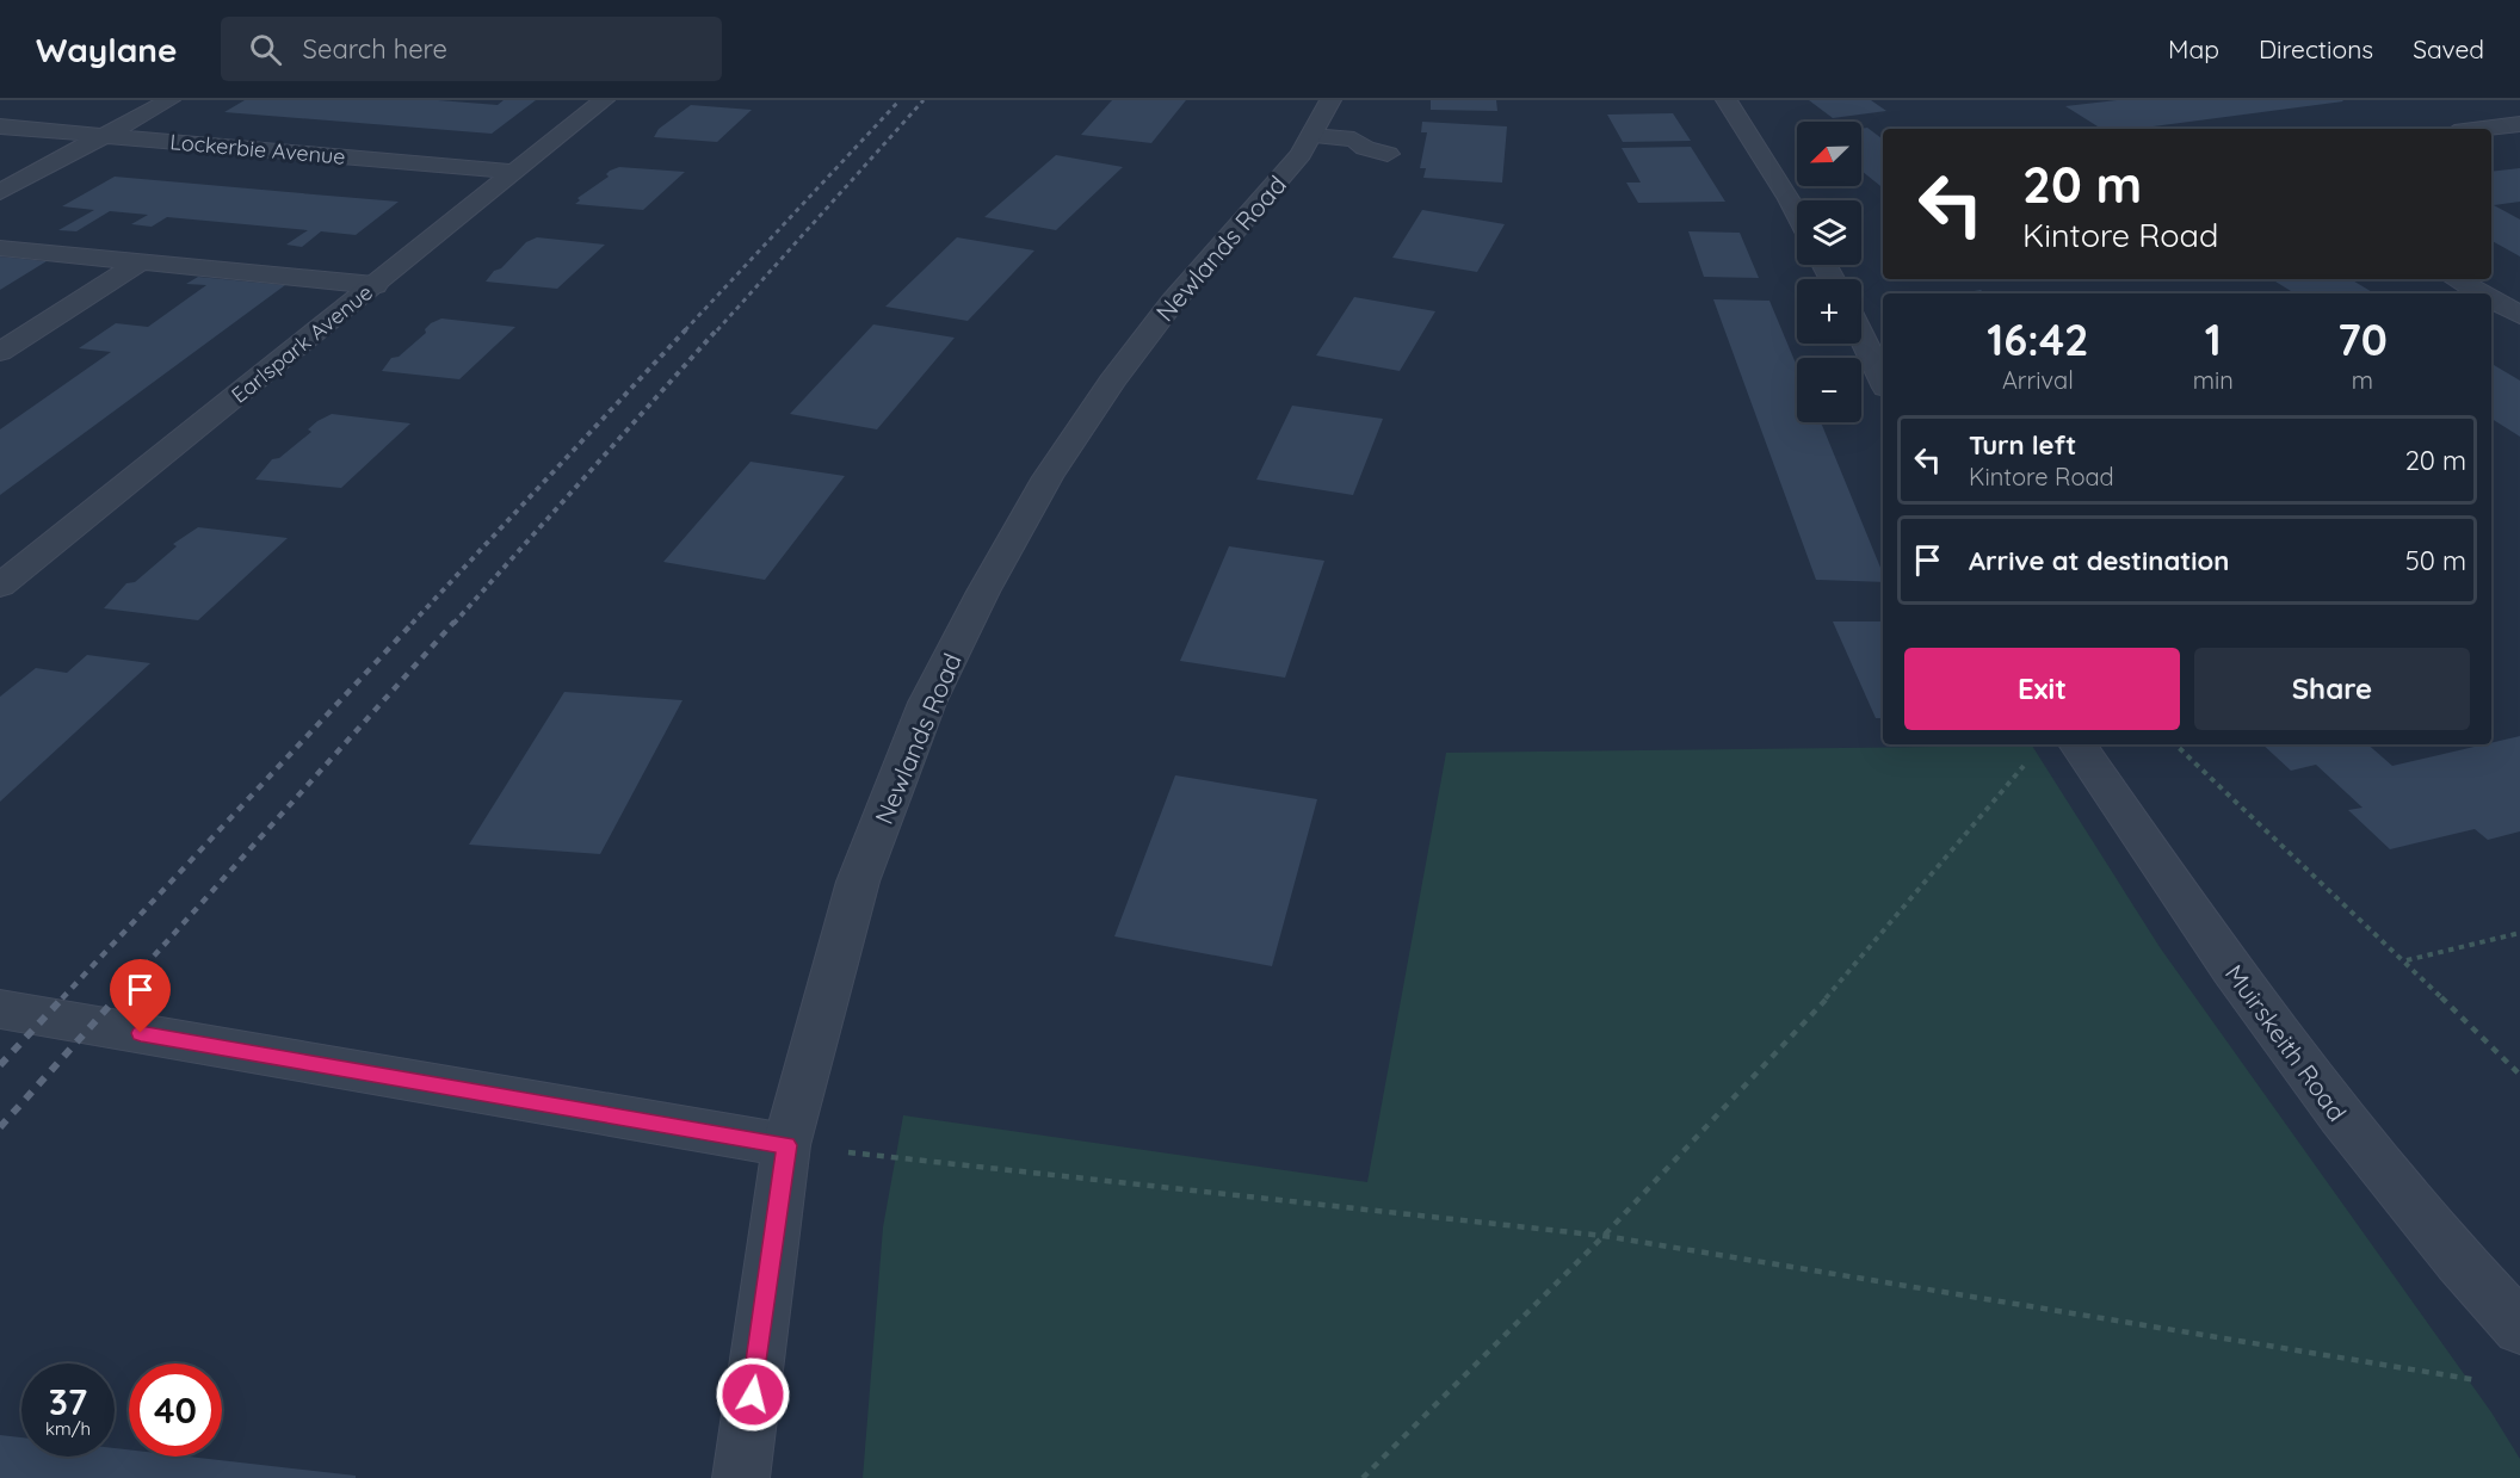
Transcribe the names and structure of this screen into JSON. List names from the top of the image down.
{
  "streets": {
    "street": [
      "Lockerbie Avenue",
      "Newlands Road",
      "Earlspark Avenue",
      "Muirskeith Road"
    ]
  },
  "crossings": [
    ["Lockerbie Avenue", "Earlspark Avenue"]
  ],
  "north": "bottom left",
  "page": {
    "header": "Waylane",
    "search": "Search here",
    "nav": ["Map", "Directions", "Saved"],
    "map_buttons": ["+", "−"],
    "turn": ["20 m", "Kintore Road"],
    "eta": [
      "16:42",
      "Arrival",
      "1",
      "min",
      "70",
      "m"
    ],
    "list": [
      {
        "name": "Turn left",
        "note": "Kintore Road",
        "value": "20 m"
      },
      {
        "name": "Arrive at destination",
        "value": "50 m"
      }
    ],
    "buttons": ["Exit", "Share"],
    "speed": "37 km/h",
    "limit": "40"
  }
}
